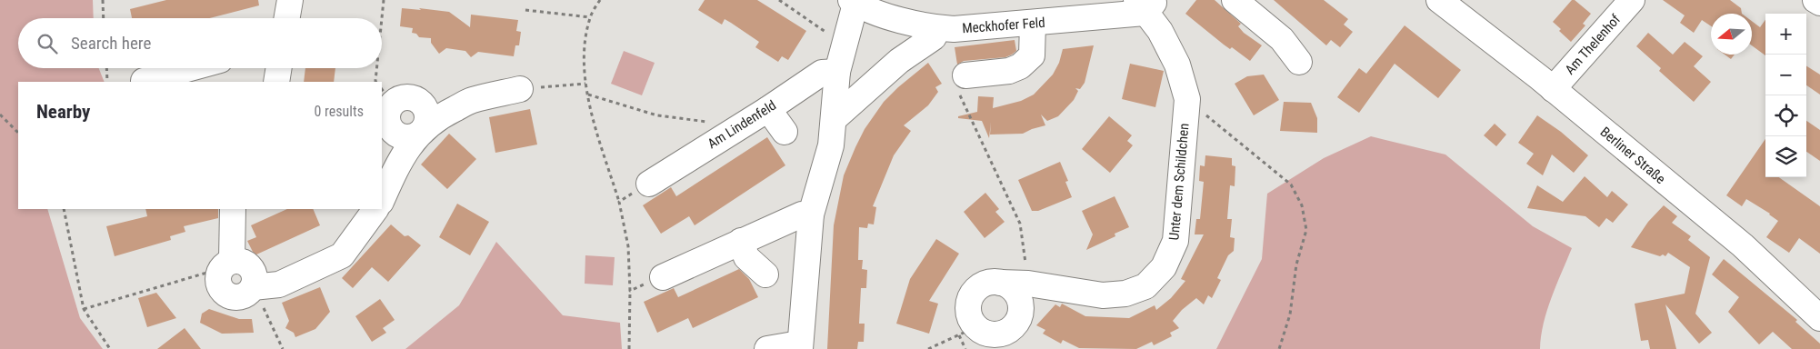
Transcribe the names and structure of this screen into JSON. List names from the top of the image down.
{
  "streets": {
    "street": [
      "Meckhofer Feld",
      "Am Thelenhof",
      "Am Lindenfeld",
      "Berliner Straße",
      "Unter dem Schildchen"
    ]
  },
  "crossings": [
    ["Meckhofer Feld", "Unter dem Schildchen"],
    ["Am Thelenhof", "Berliner Straße"]
  ],
  "north": "left",
  "page": {
    "map_buttons": ["+", "−"],
    "search": "Search here",
    "heading": ["Nearby", "0 results"]
  }
}
